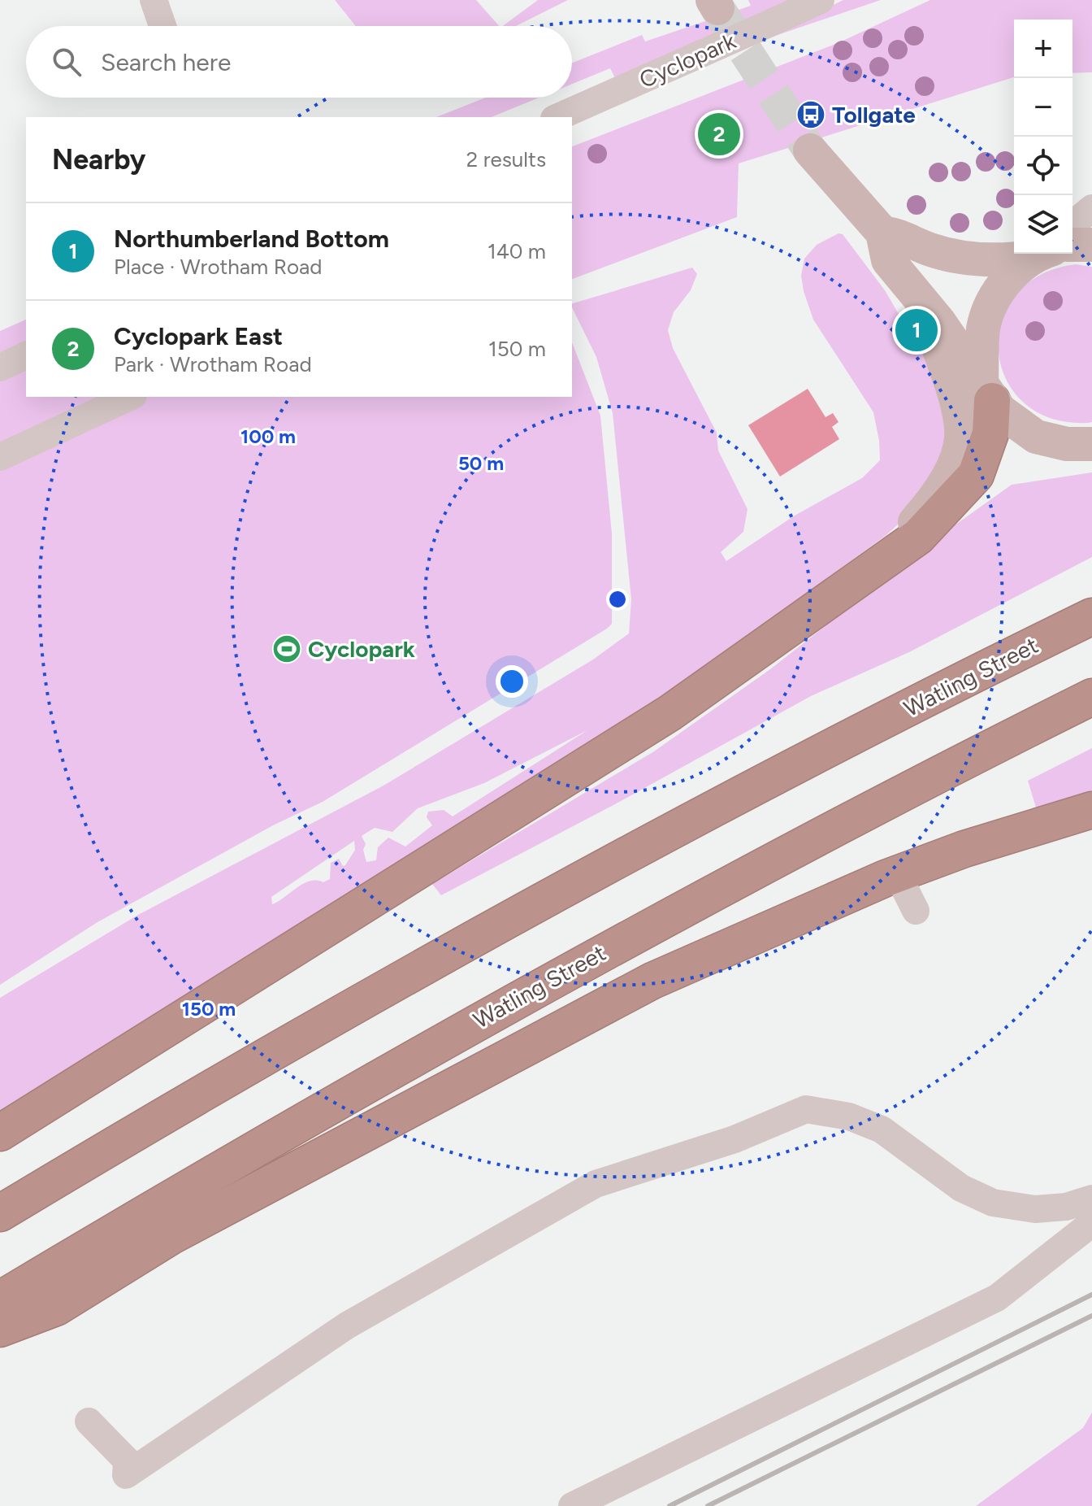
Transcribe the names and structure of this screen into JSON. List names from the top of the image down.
{
  "streets": {
    "highway": ["Watling Street"],
    "lane": ["Cyclopark"]
  },
  "places": {
    "bus stop": ["Tollgate"],
    "sports": ["Cyclopark"]
  },
  "page": {
    "map_buttons": ["+", "−"],
    "search": "Search here",
    "pins": ["2", "1"],
    "heading": ["Nearby", "2 results"],
    "list": [
      {
        "mark": "1",
        "name": "Northumberland Bottom",
        "note": "Place · Wrotham Road",
        "value": "140 m"
      },
      {
        "mark": "2",
        "name": "Cyclopark East",
        "note": "Park · Wrotham Road",
        "value": "150 m"
      }
    ]
  },
  "rings": ["100 m", "50 m", "150 m"]
}
